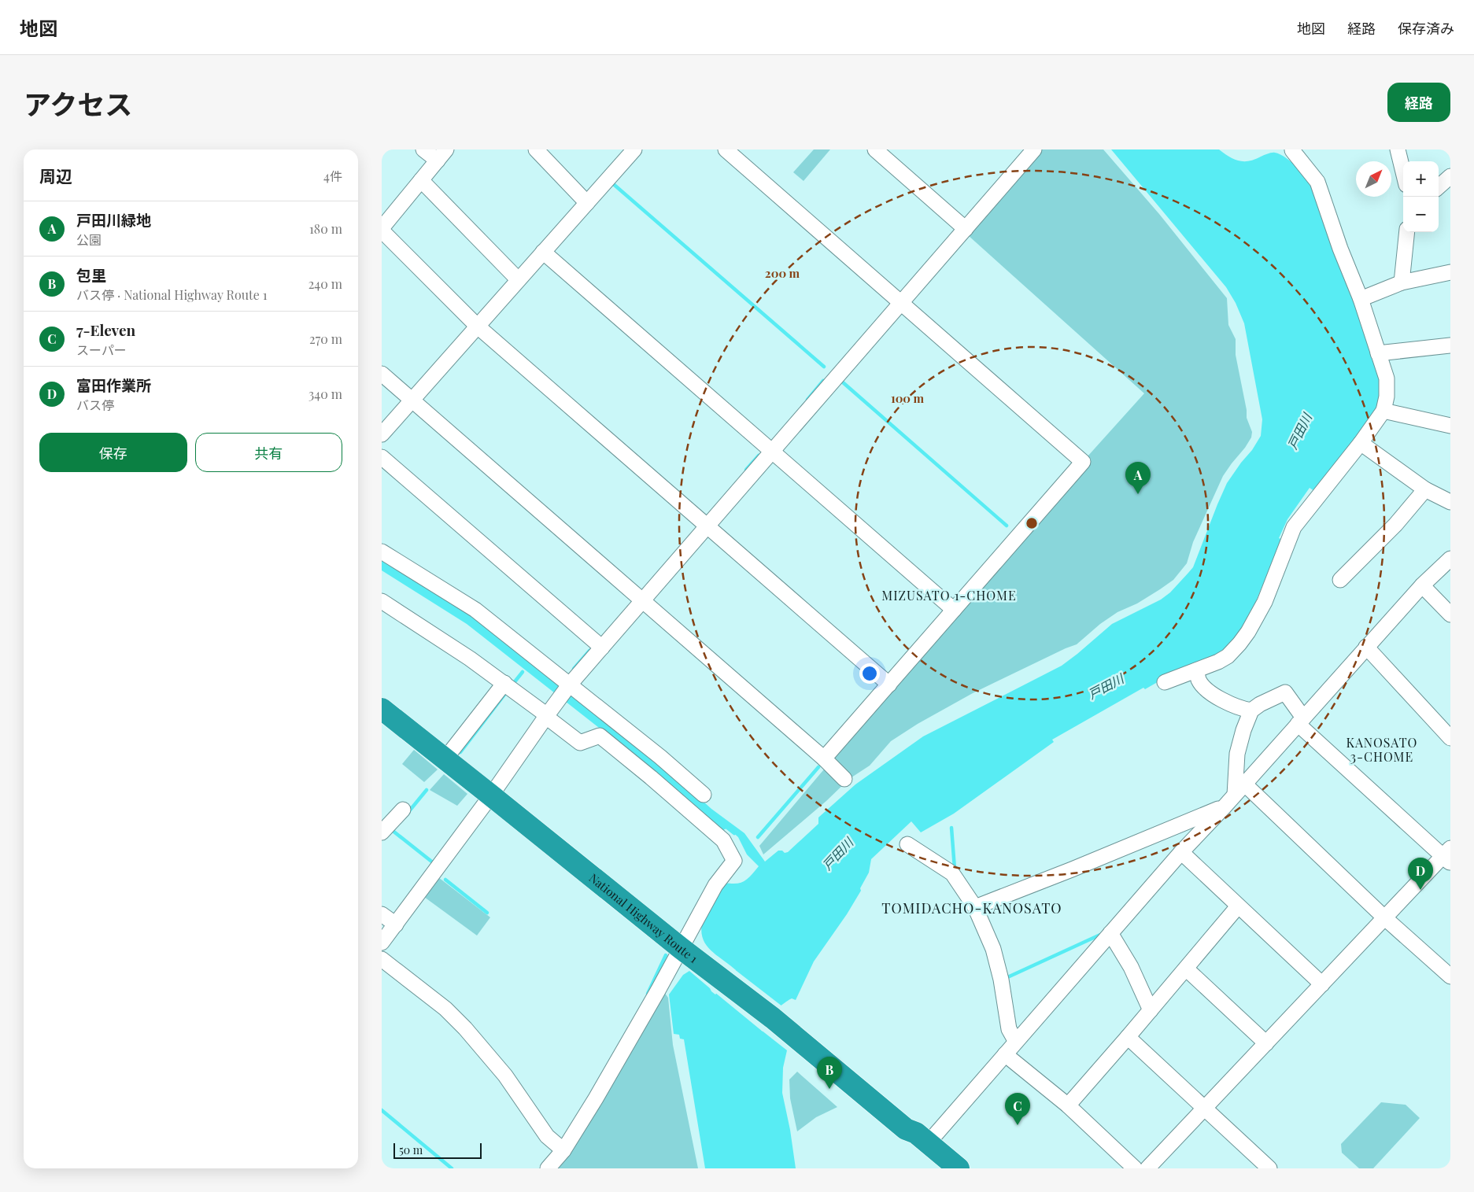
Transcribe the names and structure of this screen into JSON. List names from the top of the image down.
{
  "streets": {
    "highway": ["National Highway Route 1"]
  },
  "districts": ["MIZUSATO 1-CHOME", "KANOSATO 3-CHOME", "TOMIDACHO-KANOSATO"],
  "water": ["戸田川"],
  "scale_bar": "50 m",
  "north": "top right",
  "page": {
    "header": "地図",
    "nav": ["地図", "経路", "保存済み"],
    "title": "アクセス",
    "buttons": [
      "経路",
      ["保存", "共有"]
    ],
    "heading": ["周辺", "4件"],
    "map_buttons": ["+", "−"],
    "list": [
      {
        "mark": "A",
        "name": "戸田川緑地",
        "note": "公園",
        "value": "180 m"
      },
      {
        "mark": "B",
        "name": "包里",
        "note": "バス停 · National Highway Route 1",
        "value": "240 m"
      },
      {
        "mark": "C",
        "name": "7-Eleven",
        "note": "スーパー",
        "value": "270 m"
      },
      {
        "mark": "D",
        "name": "富田作業所",
        "note": "バス停",
        "value": "340 m"
      }
    ],
    "pins": [
      "A",
      "D",
      "B",
      "C"
    ],
    "scale": "50 m"
  },
  "rings": ["200 m", "100 m"]
}
